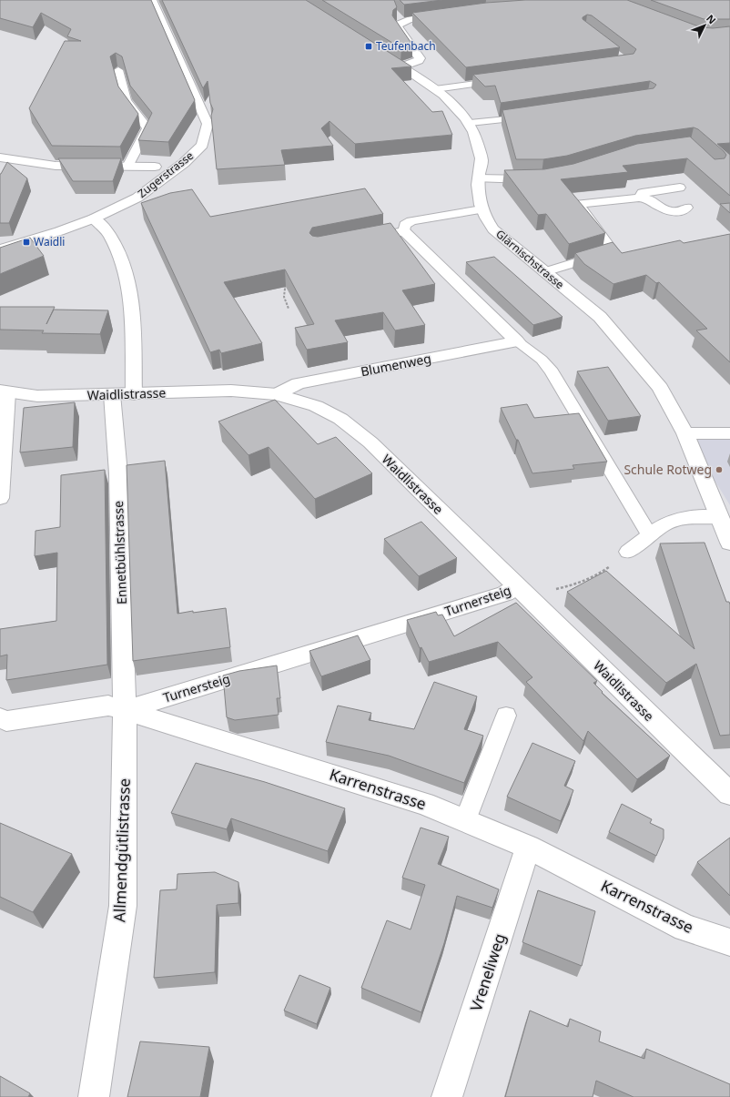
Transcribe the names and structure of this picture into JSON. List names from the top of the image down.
{
  "streets": {
    "street": [
      "Zugerstrasse",
      "Glärnischstrasse",
      "Blumenweg",
      "Waidlistrasse",
      "Ennetbühlstrasse",
      "Turnersteig",
      "Karrenstrasse",
      "Allmendgütlistrasse",
      "Vreneliweg"
    ]
  },
  "crossings": [
    ["Blumenweg", "Waidlistrasse"],
    ["Waidlistrasse", "Ennetbühlstrasse"],
    ["Waidlistrasse", "Turnersteig"],
    ["Ennetbühlstrasse", "Turnersteig"],
    ["Ennetbühlstrasse", "Karrenstrasse"],
    ["Ennetbühlstrasse", "Allmendgütlistrasse"],
    ["Turnersteig", "Karrenstrasse"],
    ["Turnersteig", "Allmendgütlistrasse"],
    ["Karrenstrasse", "Allmendgütlistrasse"],
    ["Karrenstrasse", "Vreneliweg"]
  ],
  "places": {
    "transit": ["Teufenbach", "Waidli"],
    "other": ["Schule Rotweg"]
  },
  "north": "top right"
}
